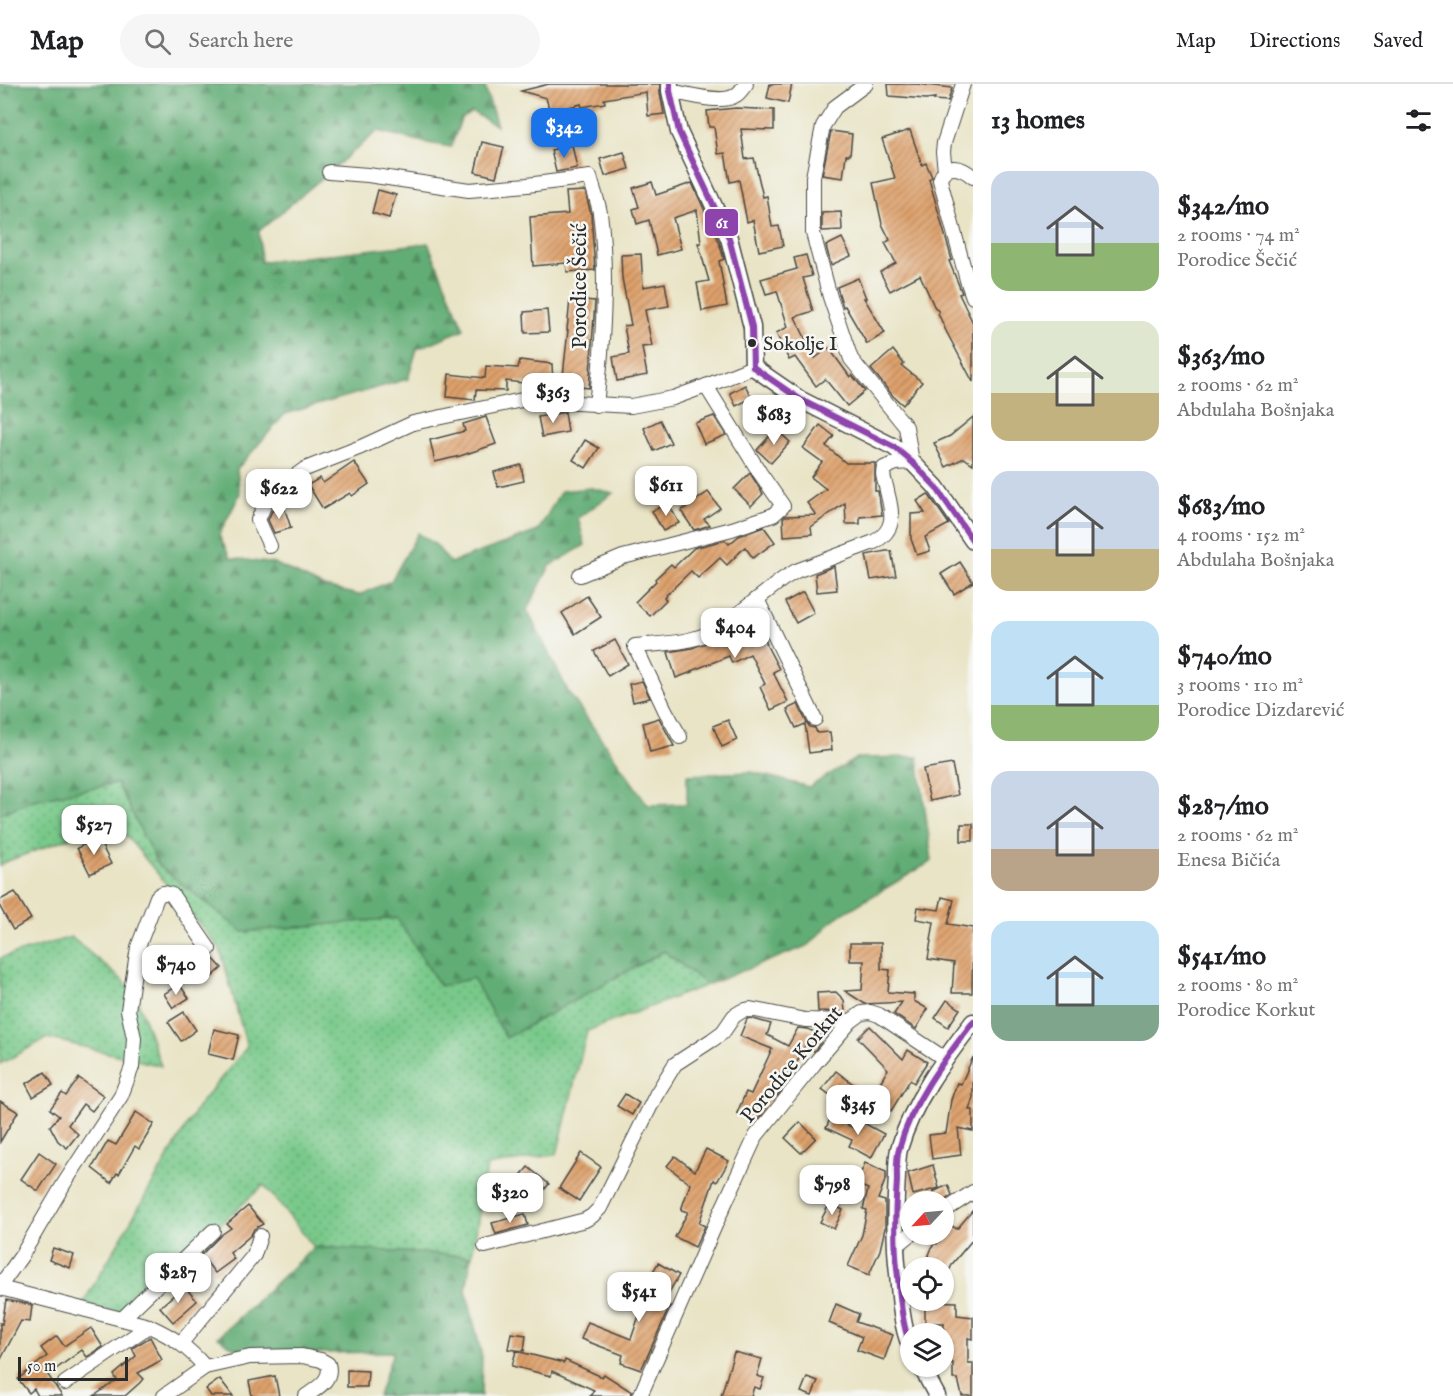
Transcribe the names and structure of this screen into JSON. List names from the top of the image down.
{
  "streets": {
    "street": ["Porodice Šečić", "Porodice Korkut"]
  },
  "places": ["Sokolje I"],
  "lines": ["transit line 61"],
  "scale_bar": "50 m",
  "north": "bottom left",
  "page": {
    "header": "Map",
    "search": "Search here",
    "nav": ["Map", "Directions", "Saved"],
    "heading": "13 homes",
    "price": [
      "$342",
      "$363",
      "$683",
      "$611",
      "$622",
      "$404",
      "$527",
      "$740",
      "$345",
      "$798",
      "$320",
      "$287",
      "$541"
    ],
    "list": [
      {
        "name": "$342/mo",
        "note": "2 rooms · 74 m² · Porodice Šečić"
      },
      {
        "name": "$363/mo",
        "note": "2 rooms · 62 m² · Abdulaha Bošnjaka"
      },
      {
        "name": "$683/mo",
        "note": "4 rooms · 152 m² · Abdulaha Bošnjaka"
      },
      {
        "name": "$740/mo",
        "note": "3 rooms · 110 m² · Porodice Dizdarević"
      },
      {
        "name": "$287/mo",
        "note": "2 rooms · 62 m² · Enesa Bičića"
      },
      {
        "name": "$541/mo",
        "note": "2 rooms · 80 m² · Porodice Korkut"
      }
    ],
    "scale": "50 m"
  }
}
